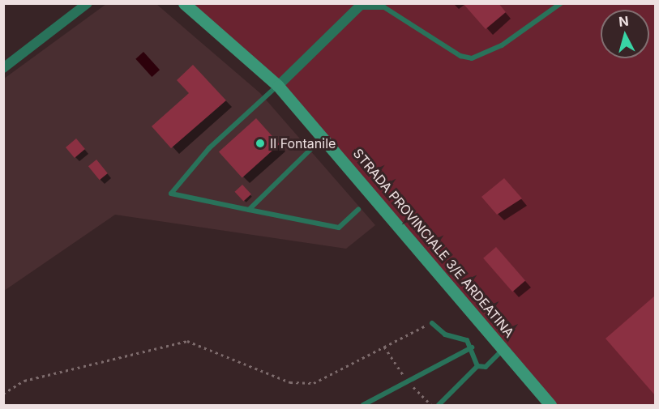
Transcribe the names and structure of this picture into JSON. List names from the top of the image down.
{
  "streets": {
    "main road": ["STRADA PROVINCIALE 3/E ARDEATINA"]
  },
  "places": ["Il Fontanile"],
  "north": "top"
}
